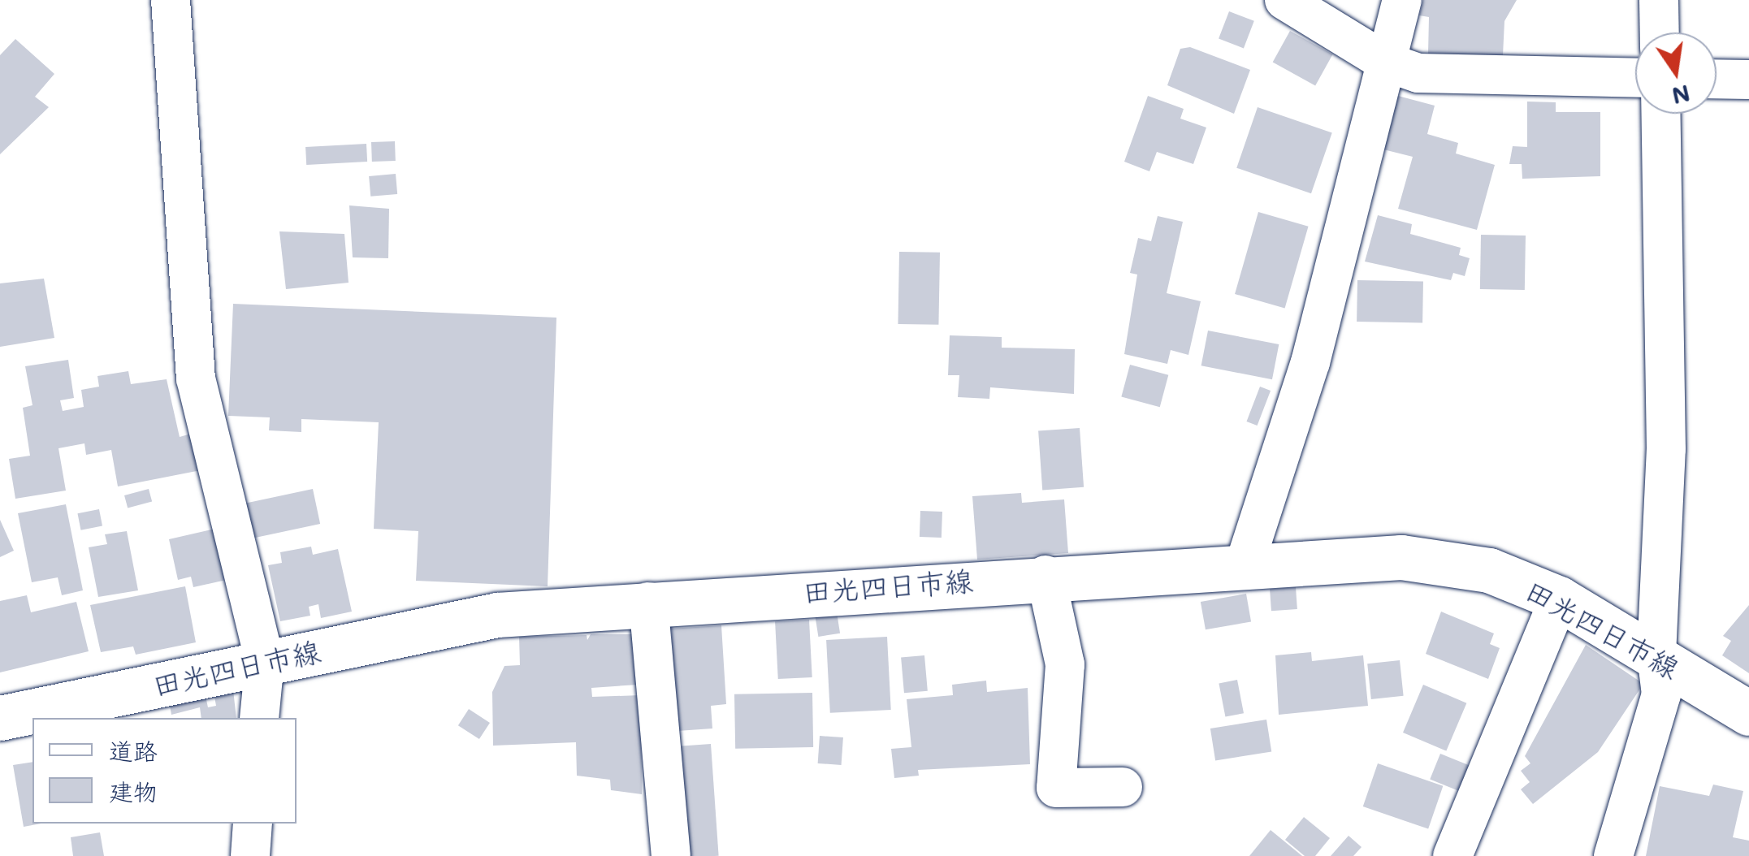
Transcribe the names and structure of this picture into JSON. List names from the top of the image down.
{
  "streets": {
    "main road": ["田光四日市線"]
  },
  "legend": ["道路", "建物"],
  "north": "bottom"
}
